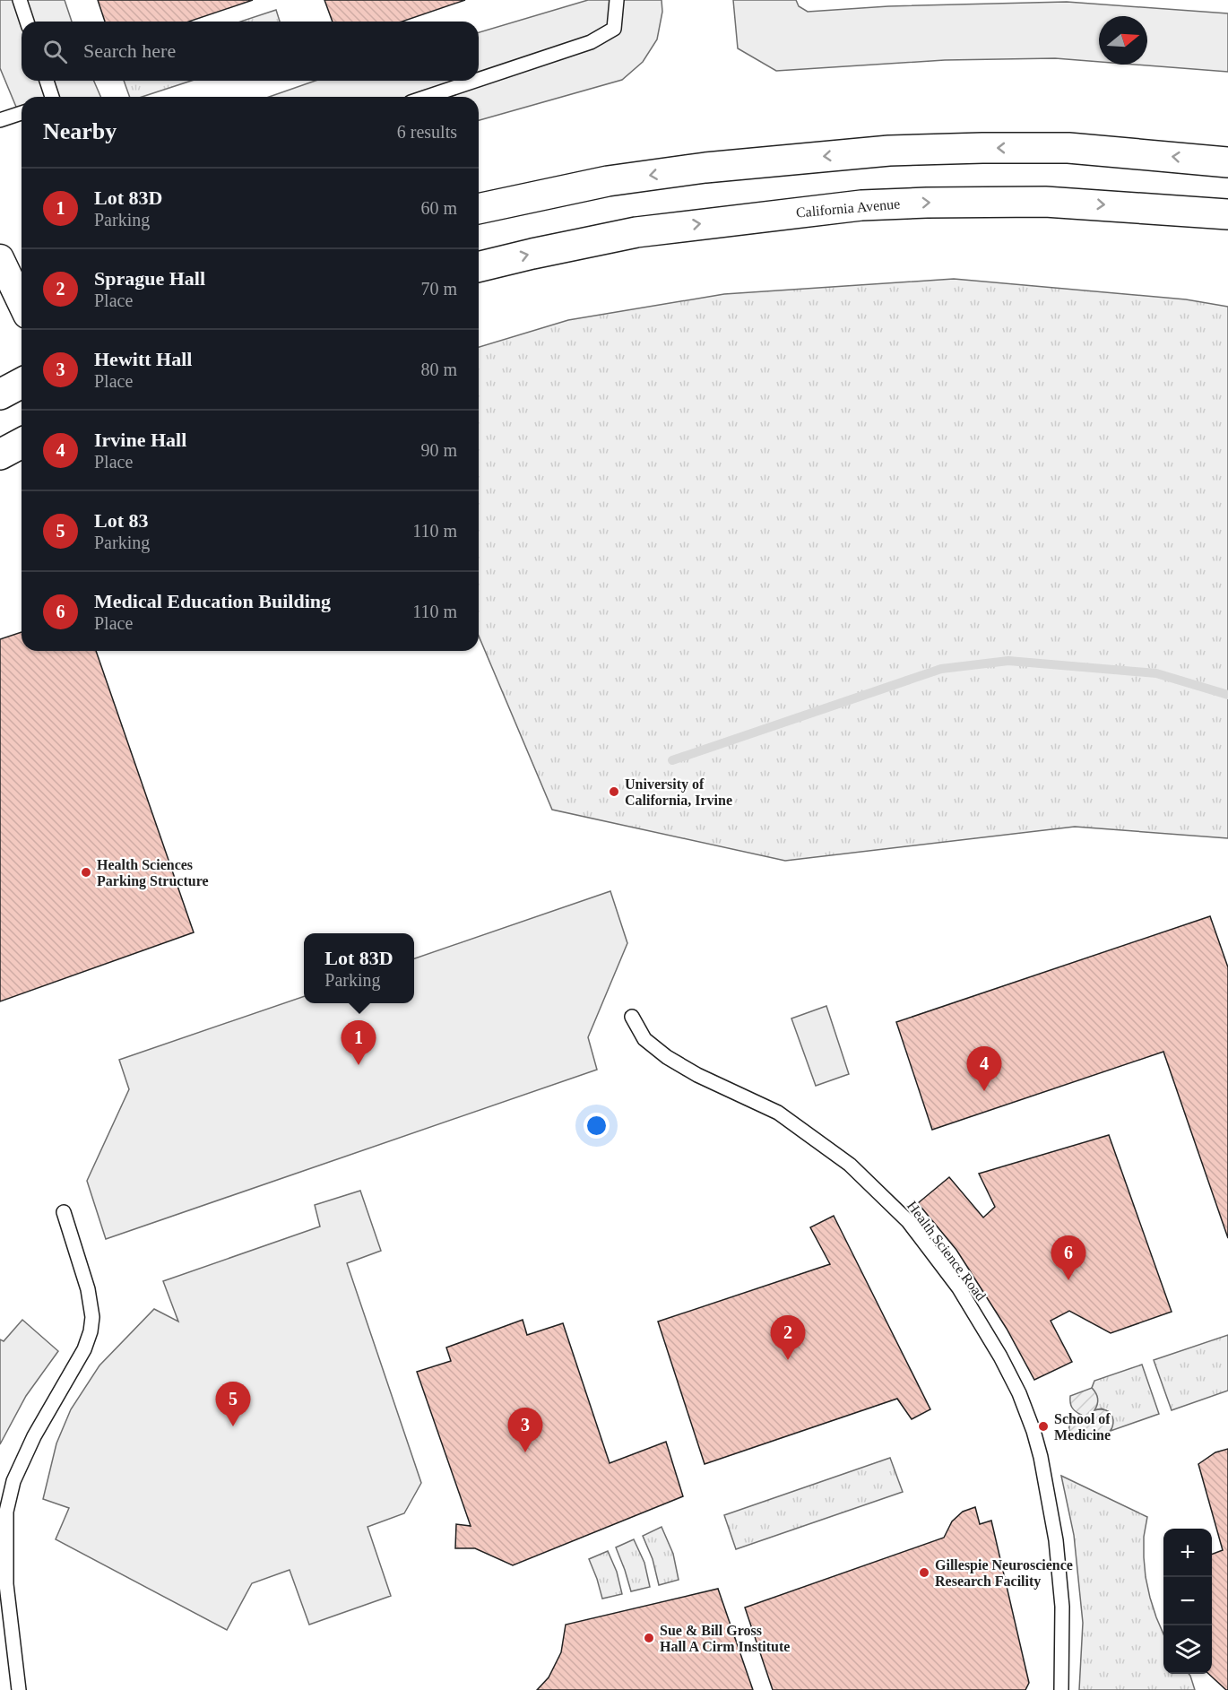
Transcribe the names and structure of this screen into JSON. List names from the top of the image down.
{
  "streets": {
    "street": ["California Avenue"],
    "lane": ["Health Science Road"]
  },
  "places": [
    "University of California, Irvine",
    "Health Sciences Parking Structure",
    "School of Medicine",
    "Gillespie Neuroscience Research Facility",
    "Sue & Bill Gross Hall A Cirm Institute"
  ],
  "north": "right",
  "page": {
    "search": "Search here",
    "heading": ["Nearby", "6 results"],
    "list": [
      {
        "mark": "1",
        "name": "Lot 83D",
        "note": "Parking",
        "value": "60 m"
      },
      {
        "mark": "2",
        "name": "Sprague Hall",
        "note": "Place",
        "value": "70 m"
      },
      {
        "mark": "3",
        "name": "Hewitt Hall",
        "note": "Place",
        "value": "80 m"
      },
      {
        "mark": "4",
        "name": "Irvine Hall",
        "note": "Place",
        "value": "90 m"
      },
      {
        "mark": "5",
        "name": "Lot 83",
        "note": "Parking",
        "value": "110 m"
      },
      {
        "mark": "6",
        "name": "Medical Education Building",
        "note": "Place",
        "value": "110 m"
      }
    ],
    "popup": ["Lot 83D", "Parking"],
    "pins": [
      "1",
      "4",
      "6",
      "2",
      "5",
      "3"
    ],
    "map_buttons": ["+", "−"]
  }
}
